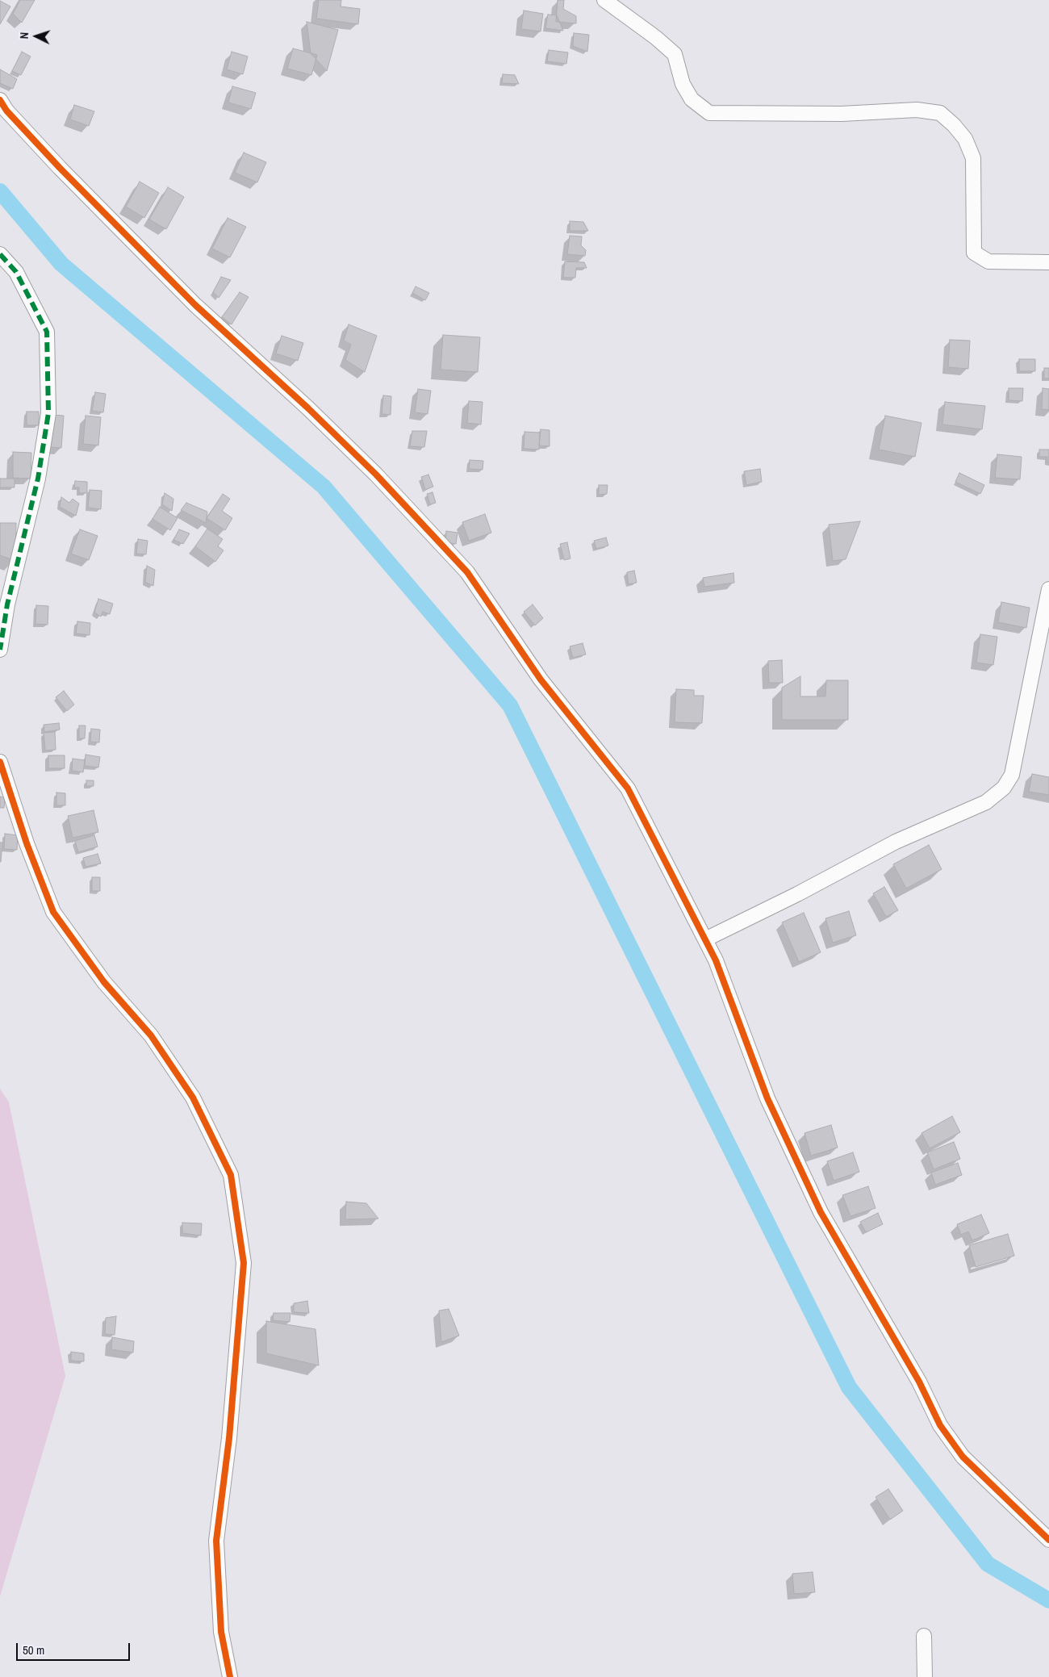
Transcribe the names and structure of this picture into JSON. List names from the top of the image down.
{
  "scale_bar": "50 m",
  "north": "left"
}
